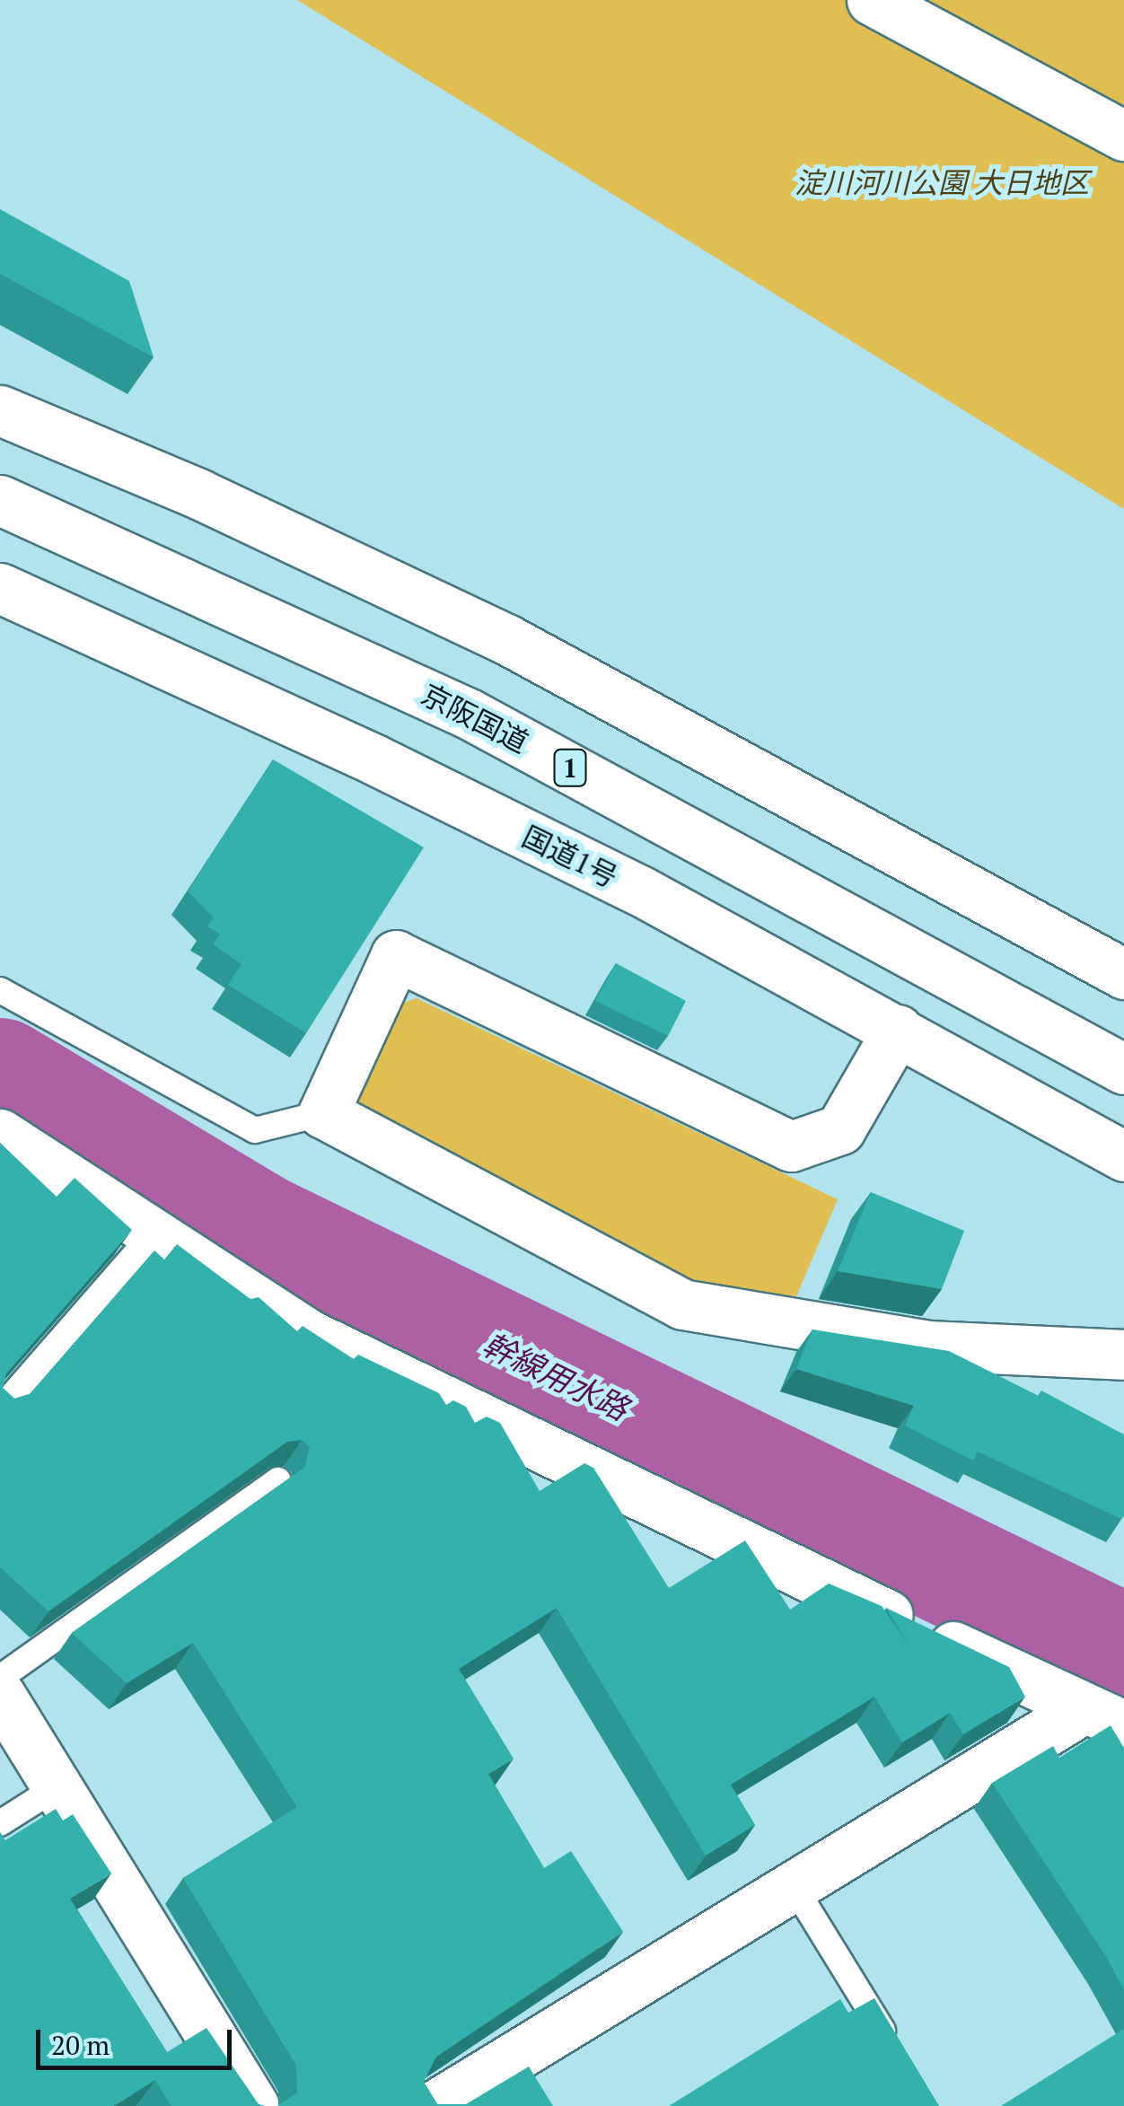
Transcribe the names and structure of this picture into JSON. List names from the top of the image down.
{
  "streets": {
    "main road": ["京阪国道", "1", "国道1号"]
  },
  "water": ["幹線用水路"],
  "parks": ["淀川河川公園 大日地区"],
  "scale_bar": "20 m"
}
